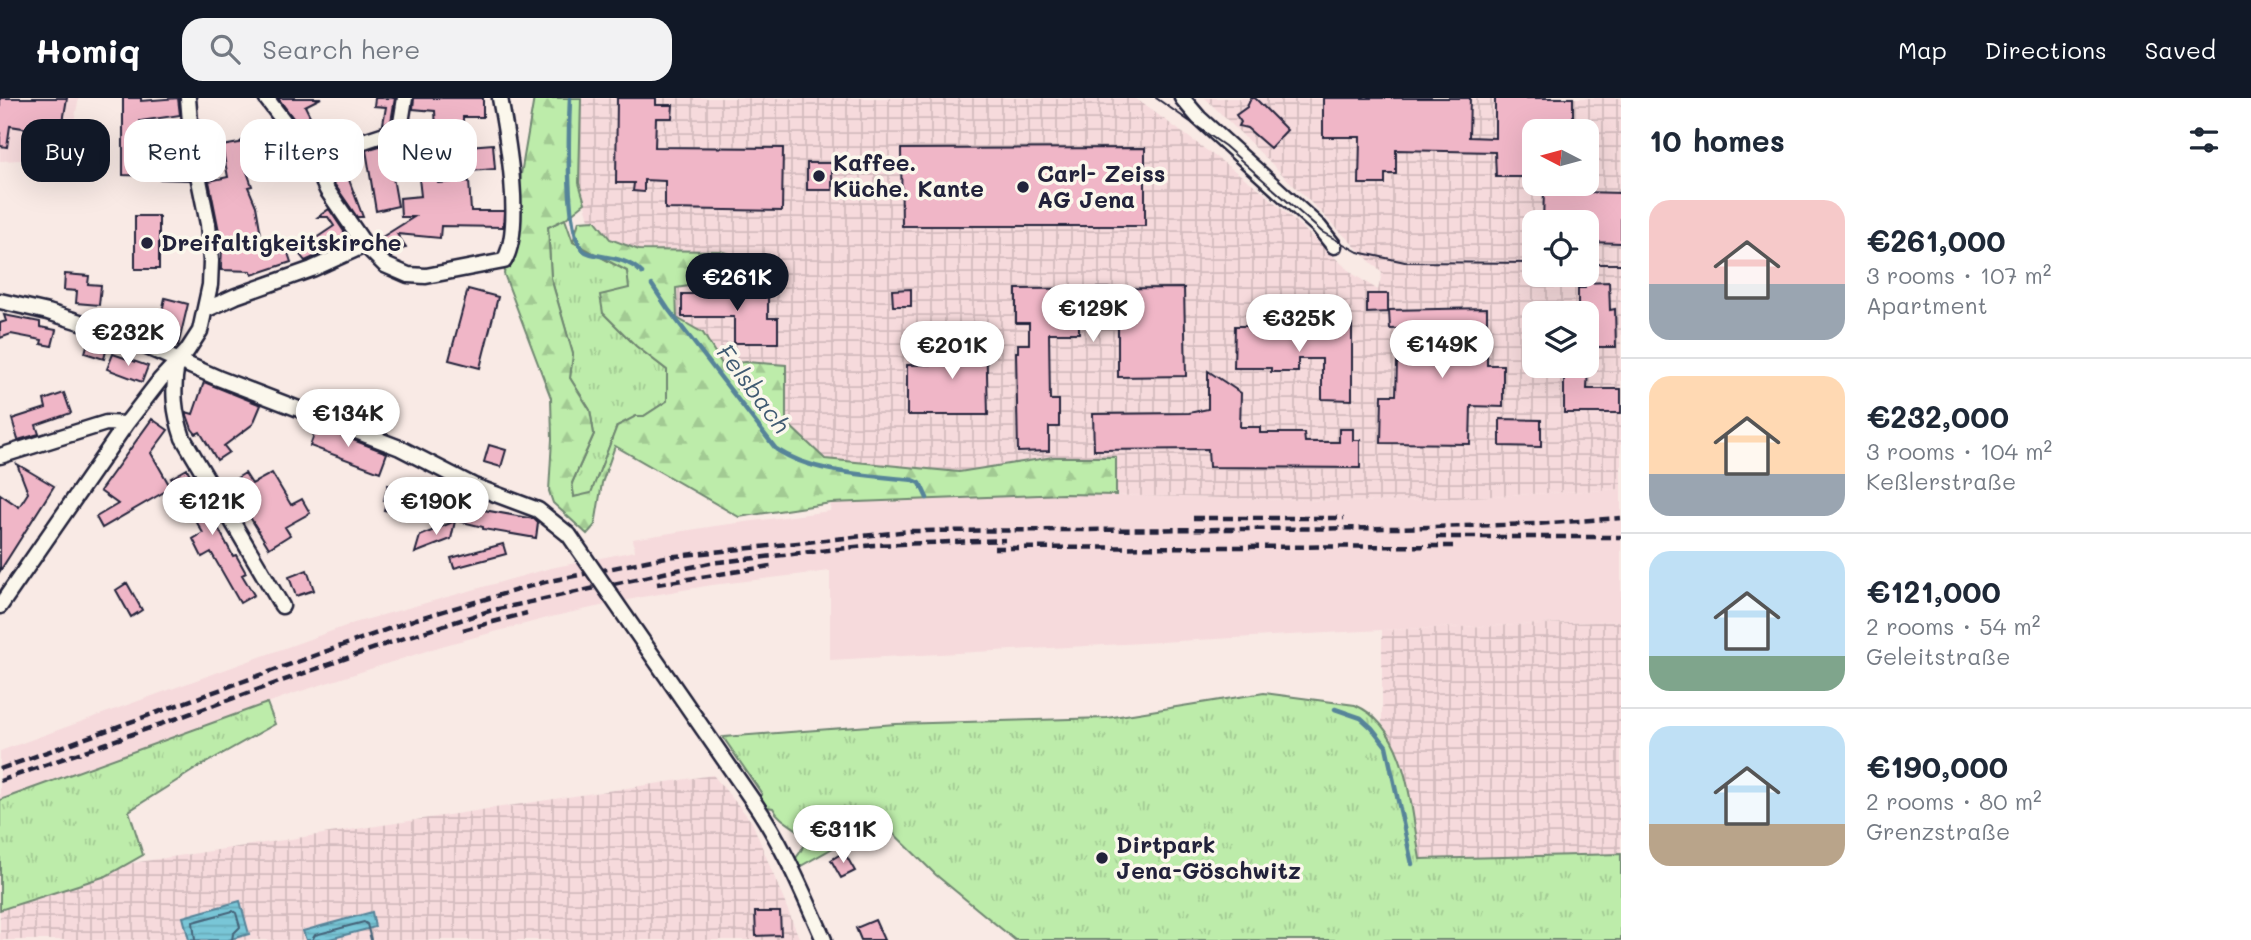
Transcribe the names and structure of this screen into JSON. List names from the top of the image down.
{
  "water": ["Felsbach"],
  "places": [
    "Kaffee. Küche. Kante",
    "Carl- Zeiss AG Jena",
    "Dreifaltigkeitskirche",
    "Dirtpark Jena-Göschwitz"
  ],
  "north": "left",
  "page": {
    "header": "Homiq",
    "search": "Search here",
    "nav": ["Map", "Directions", "Saved"],
    "heading": "10 homes",
    "chip": [
      "Buy",
      "Rent",
      "Filters",
      "New"
    ],
    "list": [
      {
        "name": "€261,000",
        "note": "3 rooms · 107 m² · Apartment"
      },
      {
        "name": "€232,000",
        "note": "3 rooms · 104 m² · Keßlerstraße"
      },
      {
        "name": "€121,000",
        "note": "2 rooms · 54 m² · Geleitstraße"
      },
      {
        "name": "€190,000",
        "note": "2 rooms · 80 m² · Grenzstraße"
      }
    ],
    "price": [
      "€261K",
      "€129K",
      "€325K",
      "€232K",
      "€149K",
      "€201K",
      "€134K",
      "€121K",
      "€190K",
      "€311K"
    ]
  }
}
